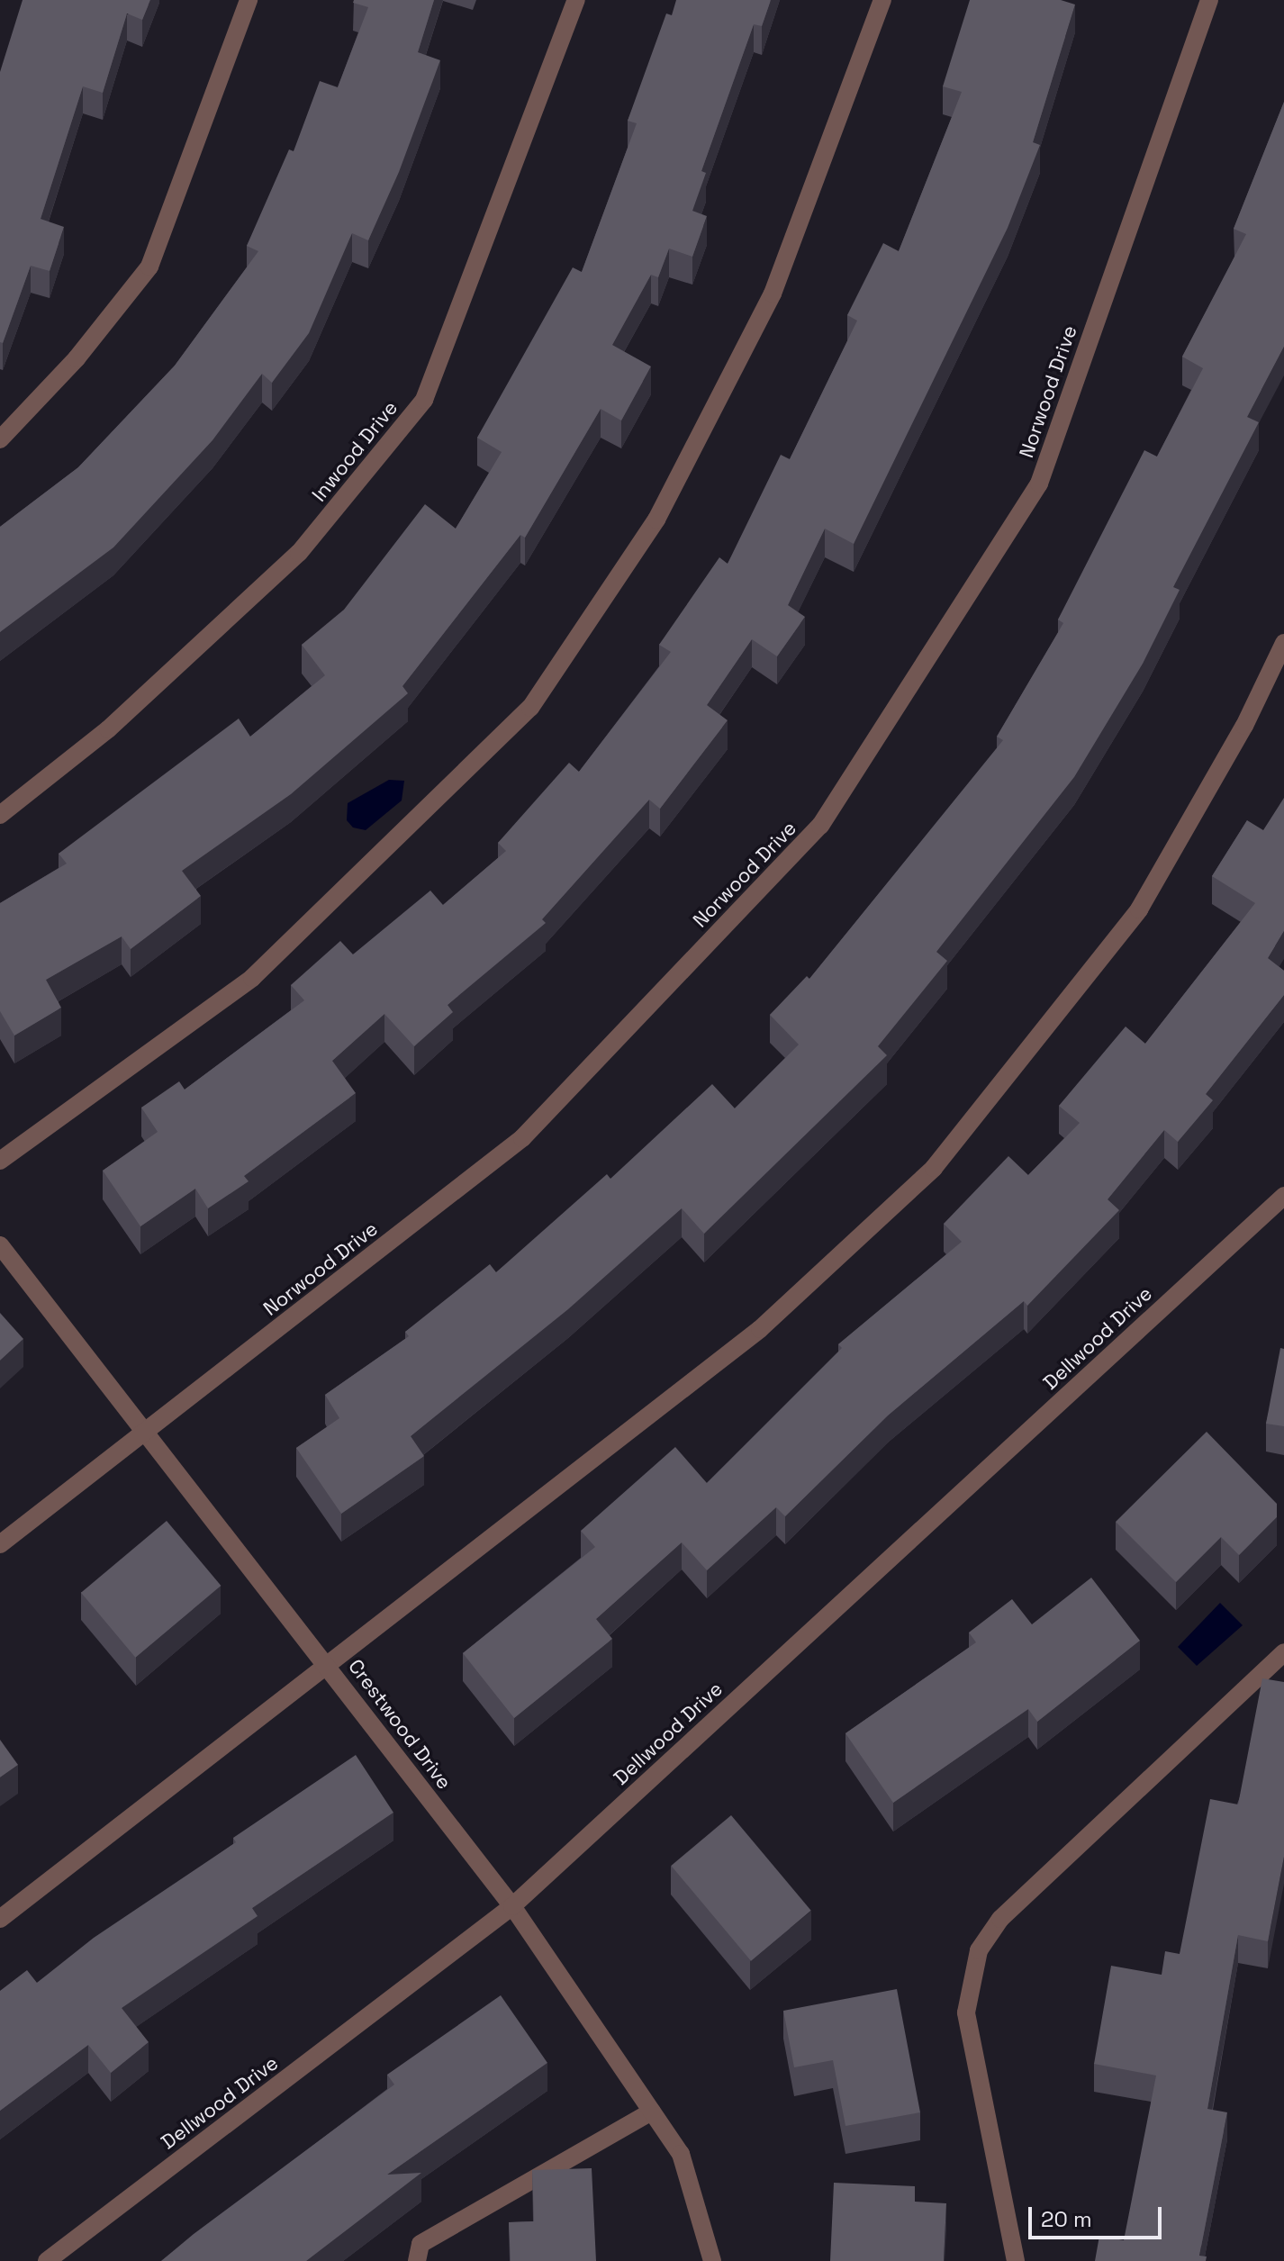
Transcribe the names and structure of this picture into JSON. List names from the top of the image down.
{
  "streets": {
    "street": [
      "Norwood Drive",
      "Inwood Drive",
      "Dellwood Drive",
      "Crestwood Drive"
    ]
  },
  "crossings": [
    ["Norwood Drive", "Crestwood Drive"],
    ["Dellwood Drive", "Crestwood Drive"]
  ],
  "scale_bar": "20 m"
}
